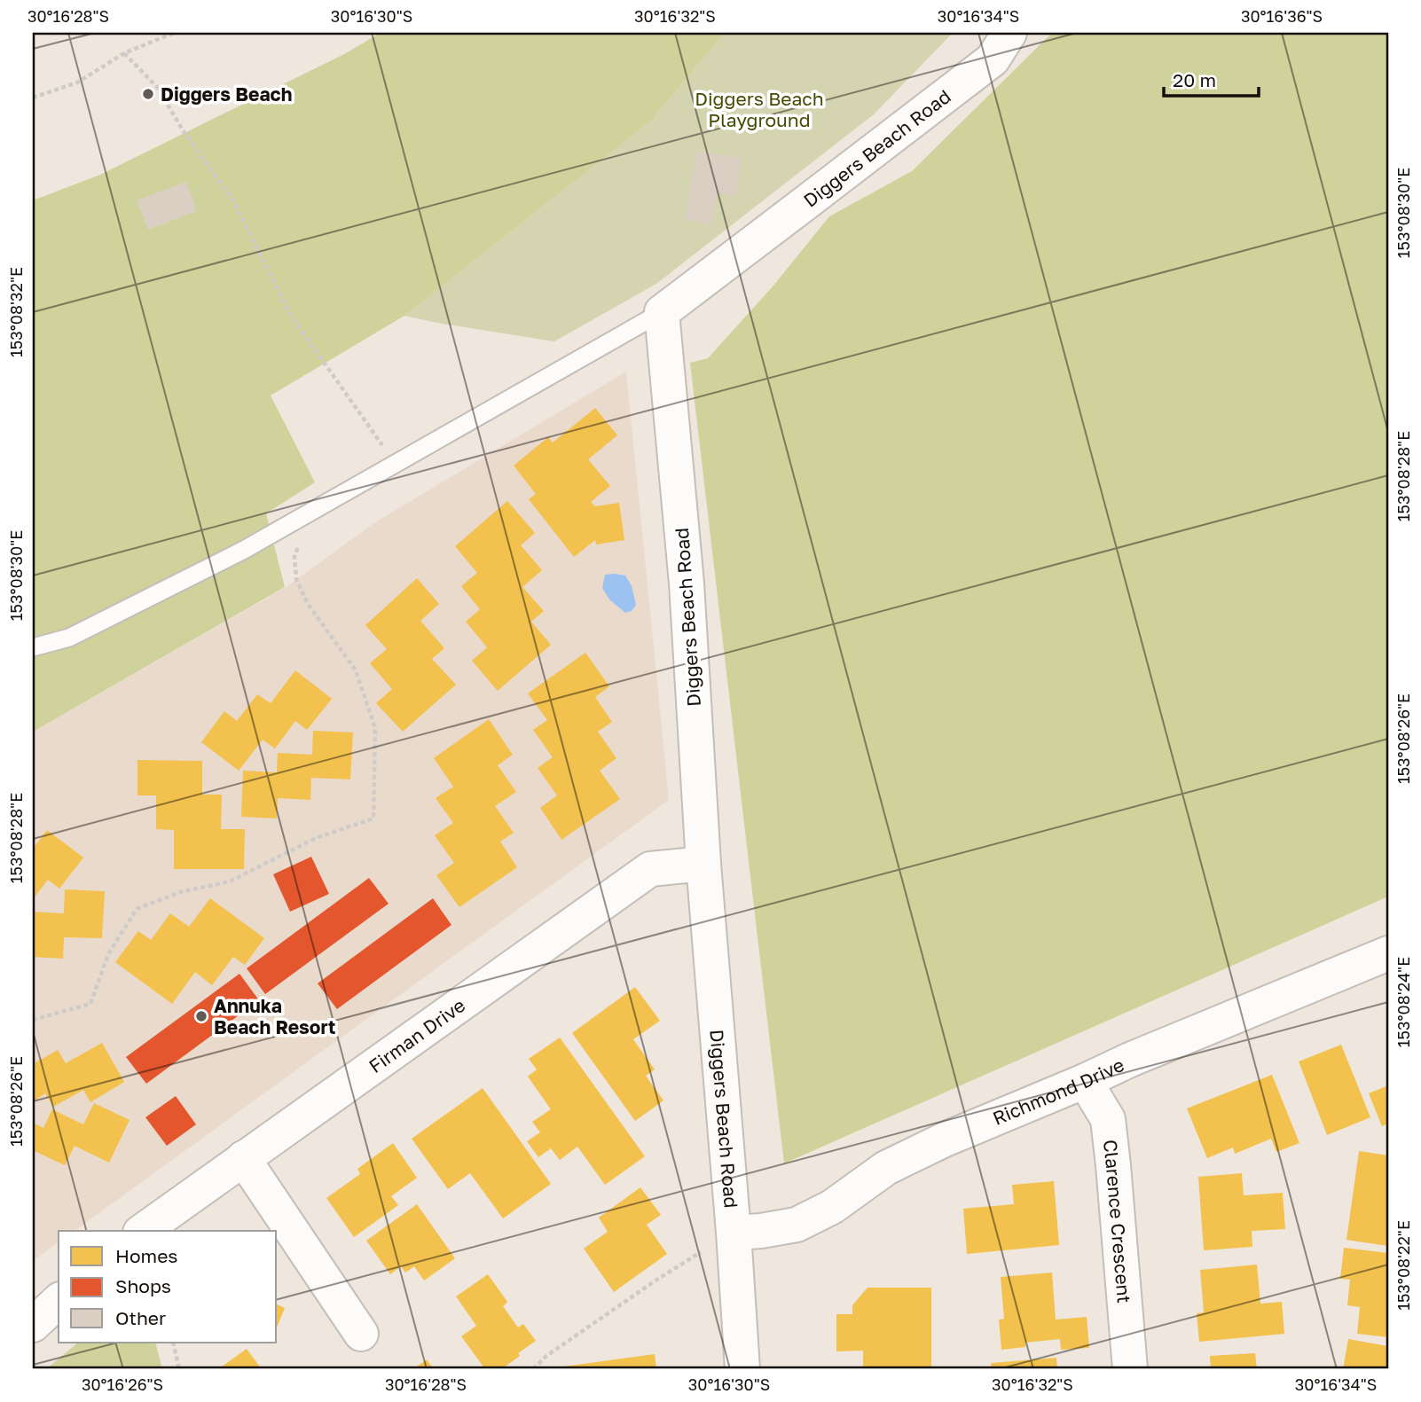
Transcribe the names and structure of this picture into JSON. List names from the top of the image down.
{
  "streets": {
    "street": [
      "Diggers Beach Road",
      "Firman Drive",
      "Richmond Drive",
      "Clarence Crescent"
    ]
  },
  "crossings": [
    ["Diggers Beach Road", "Firman Drive"],
    ["Diggers Beach Road", "Richmond Drive"],
    ["Richmond Drive", "Clarence Crescent"]
  ],
  "parks": ["Diggers Beach Playground"],
  "places": ["Diggers Beach", "Annuka Beach Resort"],
  "legend": ["Homes", "Shops", "Other"],
  "scale_bar": "20 m",
  "coordinates": [
    "30°16'28\"S",
    "30°16'30\"S",
    "30°16'32\"S",
    "30°16'34\"S",
    "30°16'36\"S",
    "153°08'30\"E",
    "153°08'32\"E",
    "153°08'28\"E",
    "153°08'26\"E",
    "153°08'24\"E",
    "153°08'22\"E",
    "30°16'26\"S"
  ]
}
